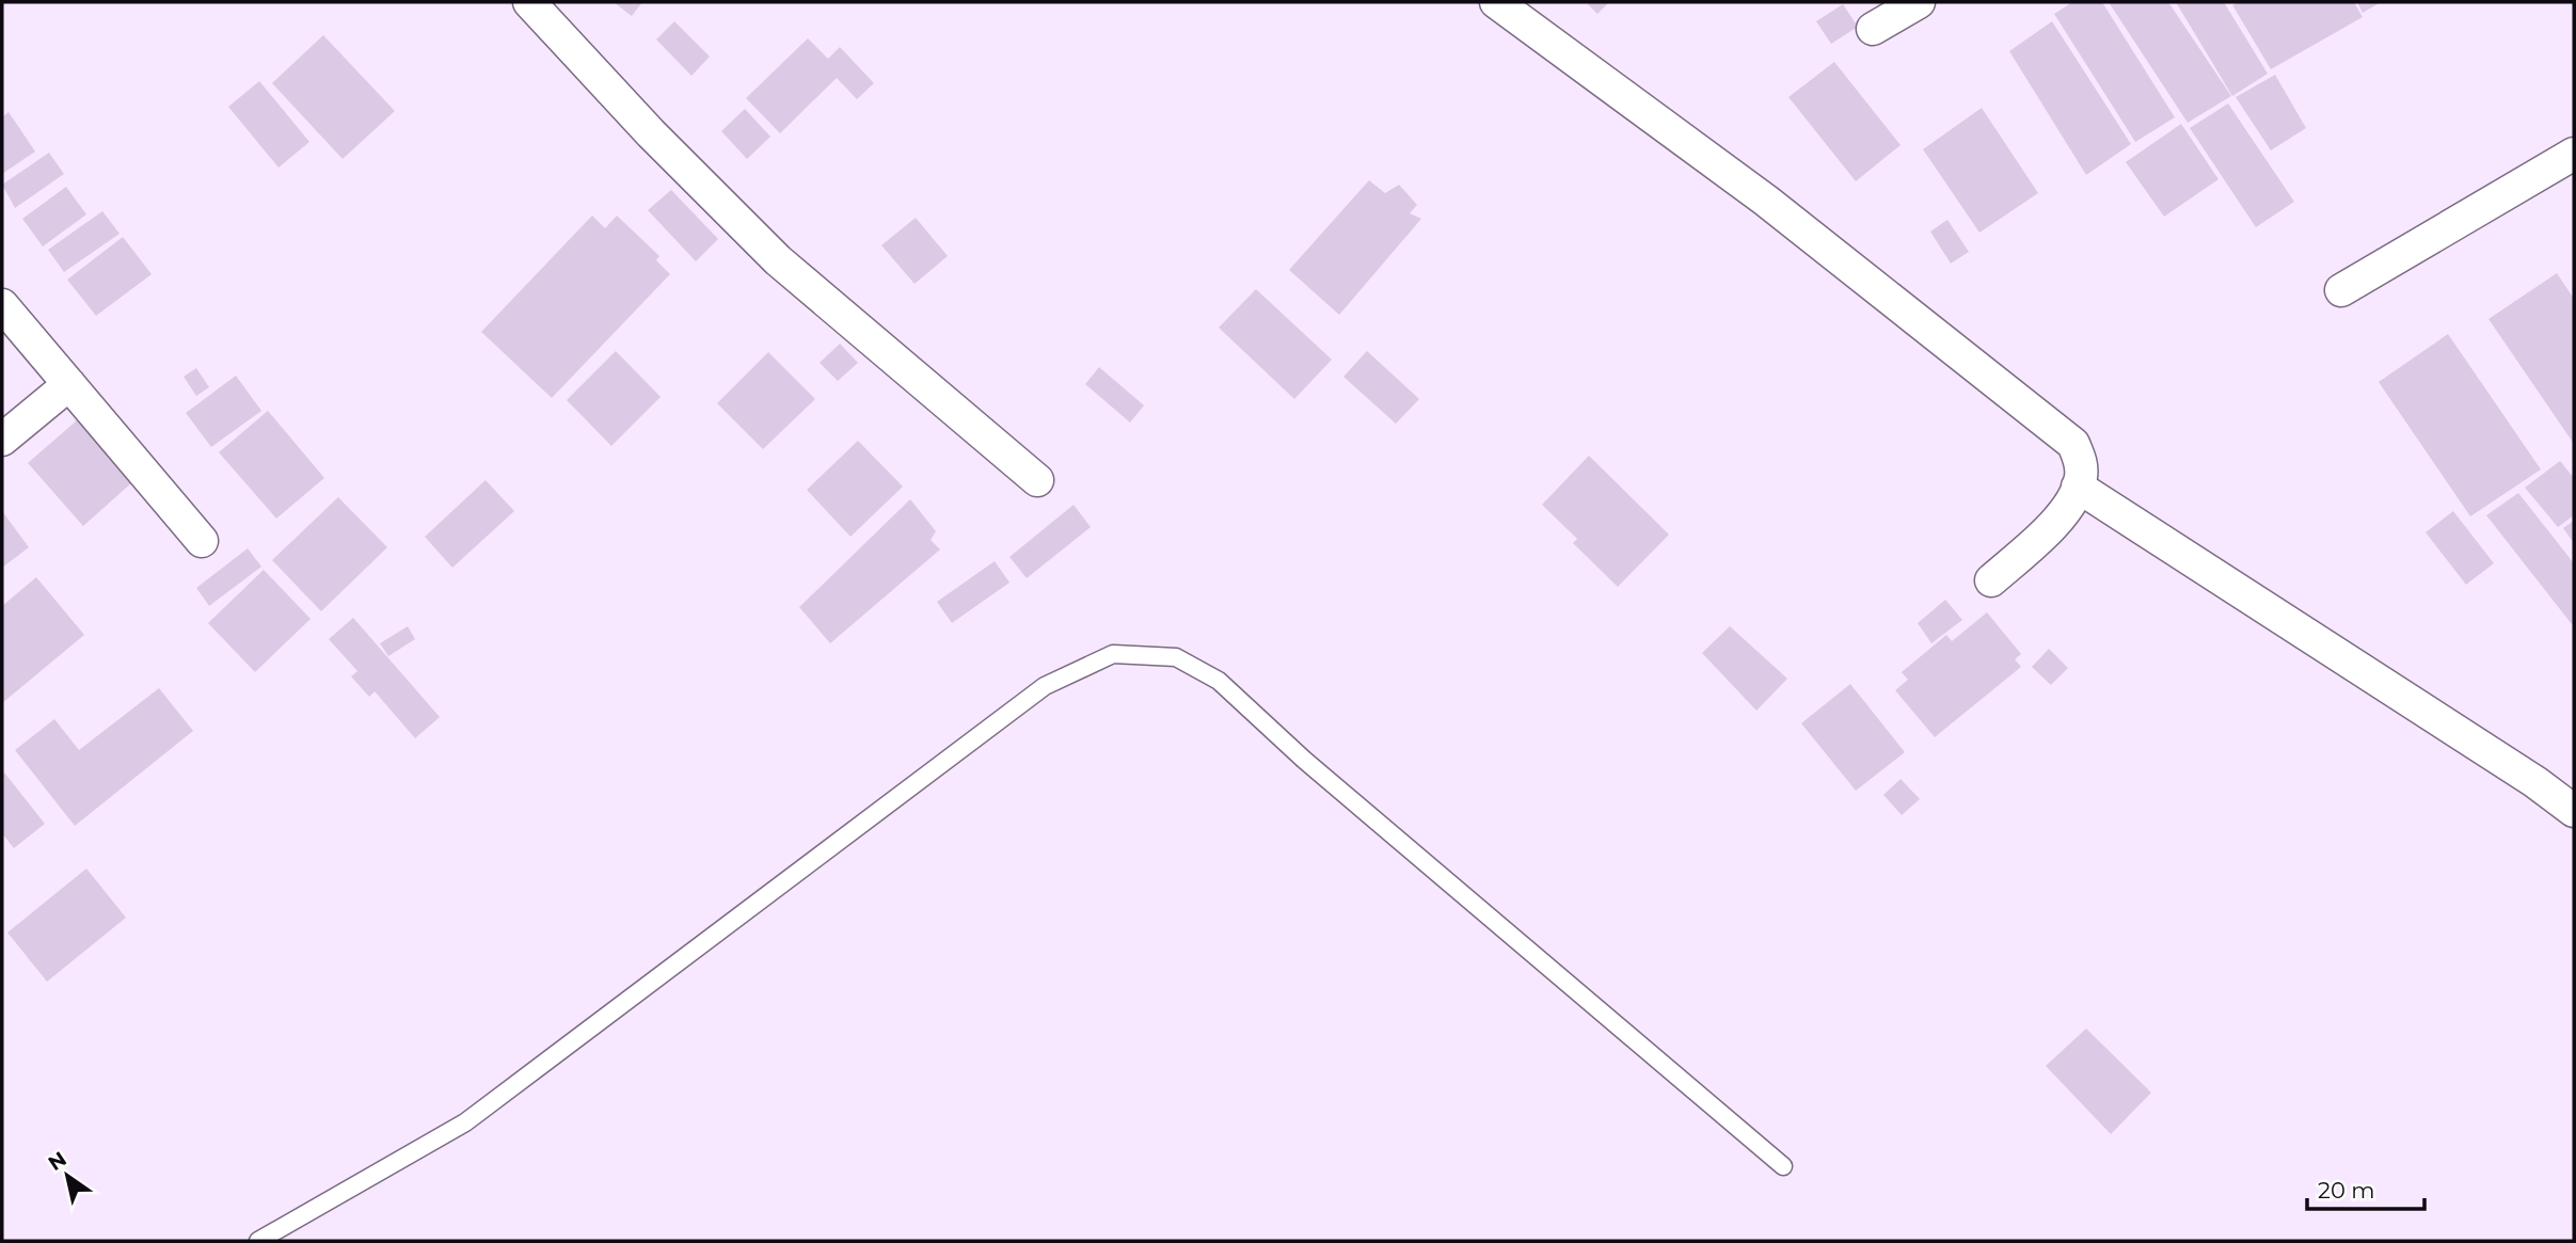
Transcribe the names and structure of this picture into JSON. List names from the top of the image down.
{
  "scale_bar": "20 m",
  "north": "top left"
}
